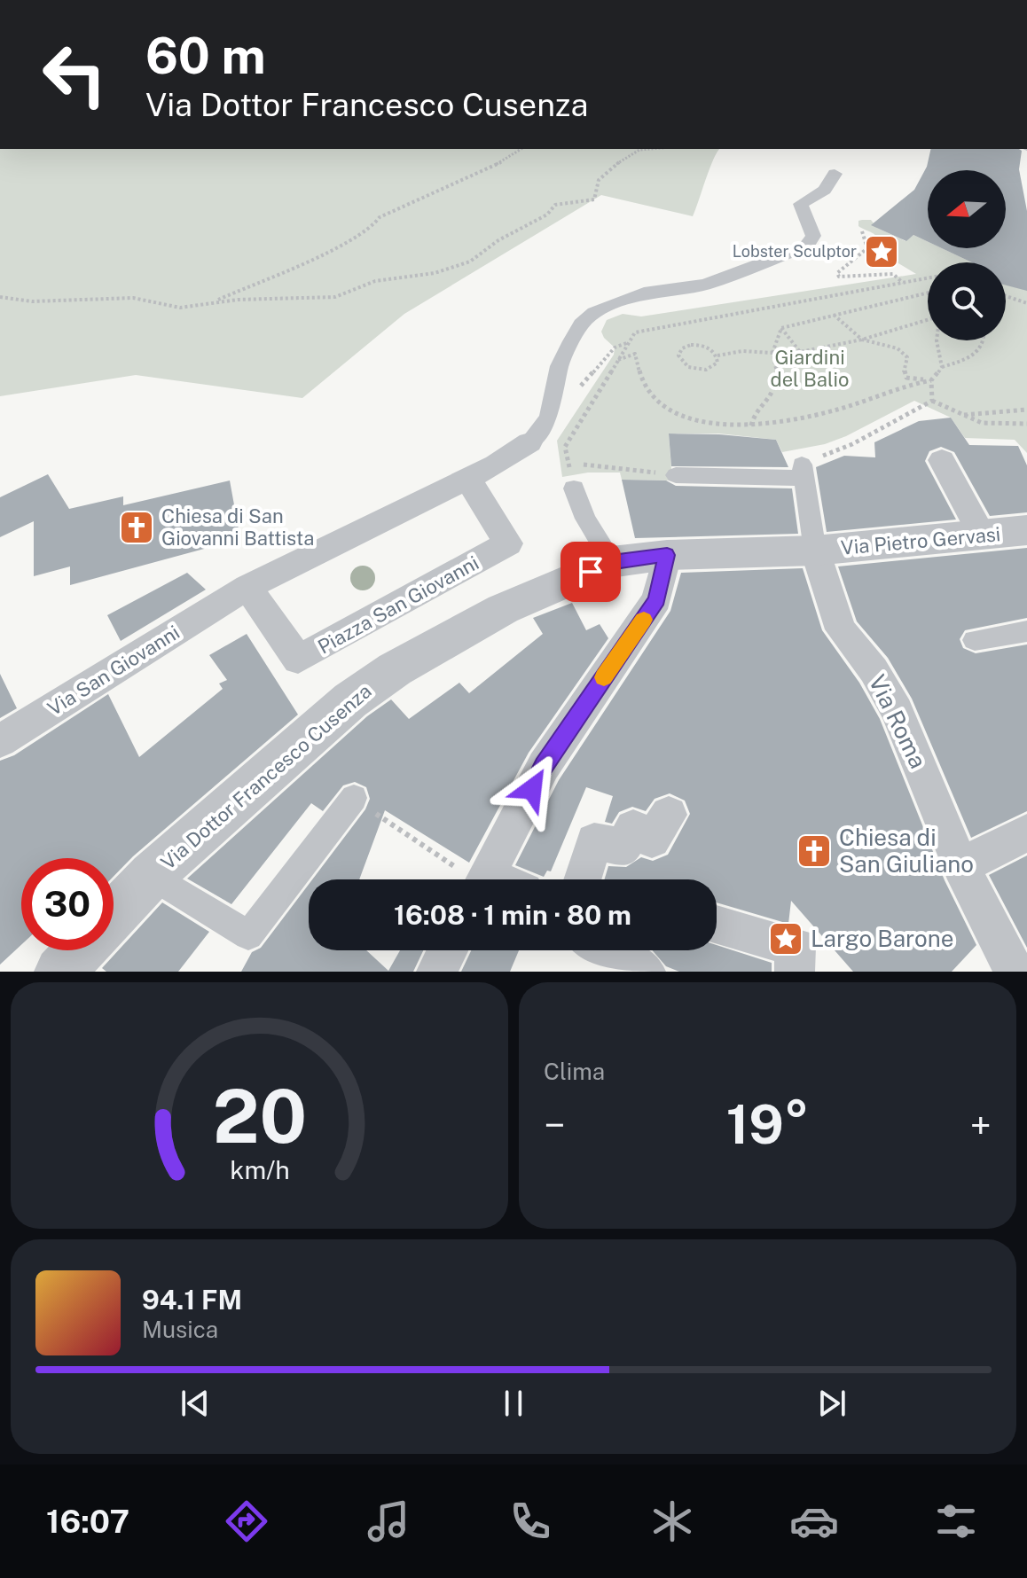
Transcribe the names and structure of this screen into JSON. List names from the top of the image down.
{
  "streets": {
    "street": [
      "Via Pietro Gervasi",
      "Piazza San Giovanni",
      "Via San Giovanni",
      "Via Roma",
      "Via Dottor Francesco Cusenza"
    ]
  },
  "crossings": [
    ["Via Pietro Gervasi", "Via Roma"],
    ["Via Pietro Gervasi", "Via Dottor Francesco Cusenza"],
    ["Piazza San Giovanni", "Via San Giovanni"],
    ["Via Roma", "Via Dottor Francesco Cusenza"]
  ],
  "parks": ["Giardini del Balio"],
  "places": {
    "place": ["Lobster Sculptor", "Largo Barone"],
    "church": ["Chiesa di San Giovanni Battista", "Chiesa di San Giuliano"]
  },
  "north": "left",
  "page": {
    "turn": ["60 m", "Via Dottor Francesco Cusenza"],
    "limit": "30",
    "trip": "16:08 · 1 min · 80 m",
    "tile": "Clima",
    "heat": ["−", "19°", "+"],
    "song": ["94.1 FM", "Musica"],
    "tabs": "16:07",
    "gauge": ["20", "km/h"]
  }
}
